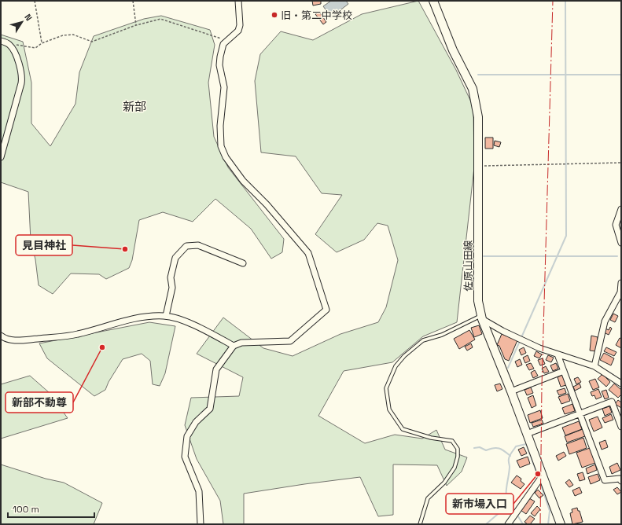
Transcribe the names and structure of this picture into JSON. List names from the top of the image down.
{
  "streets": {
    "main road": ["佐原山田線"]
  },
  "districts": ["新部"],
  "places": [
    "旧・第二中学校",
    "見目神社",
    "新部不動尊",
    "新市場入口"
  ],
  "scale_bar": "100 m",
  "north": "top right"
}
